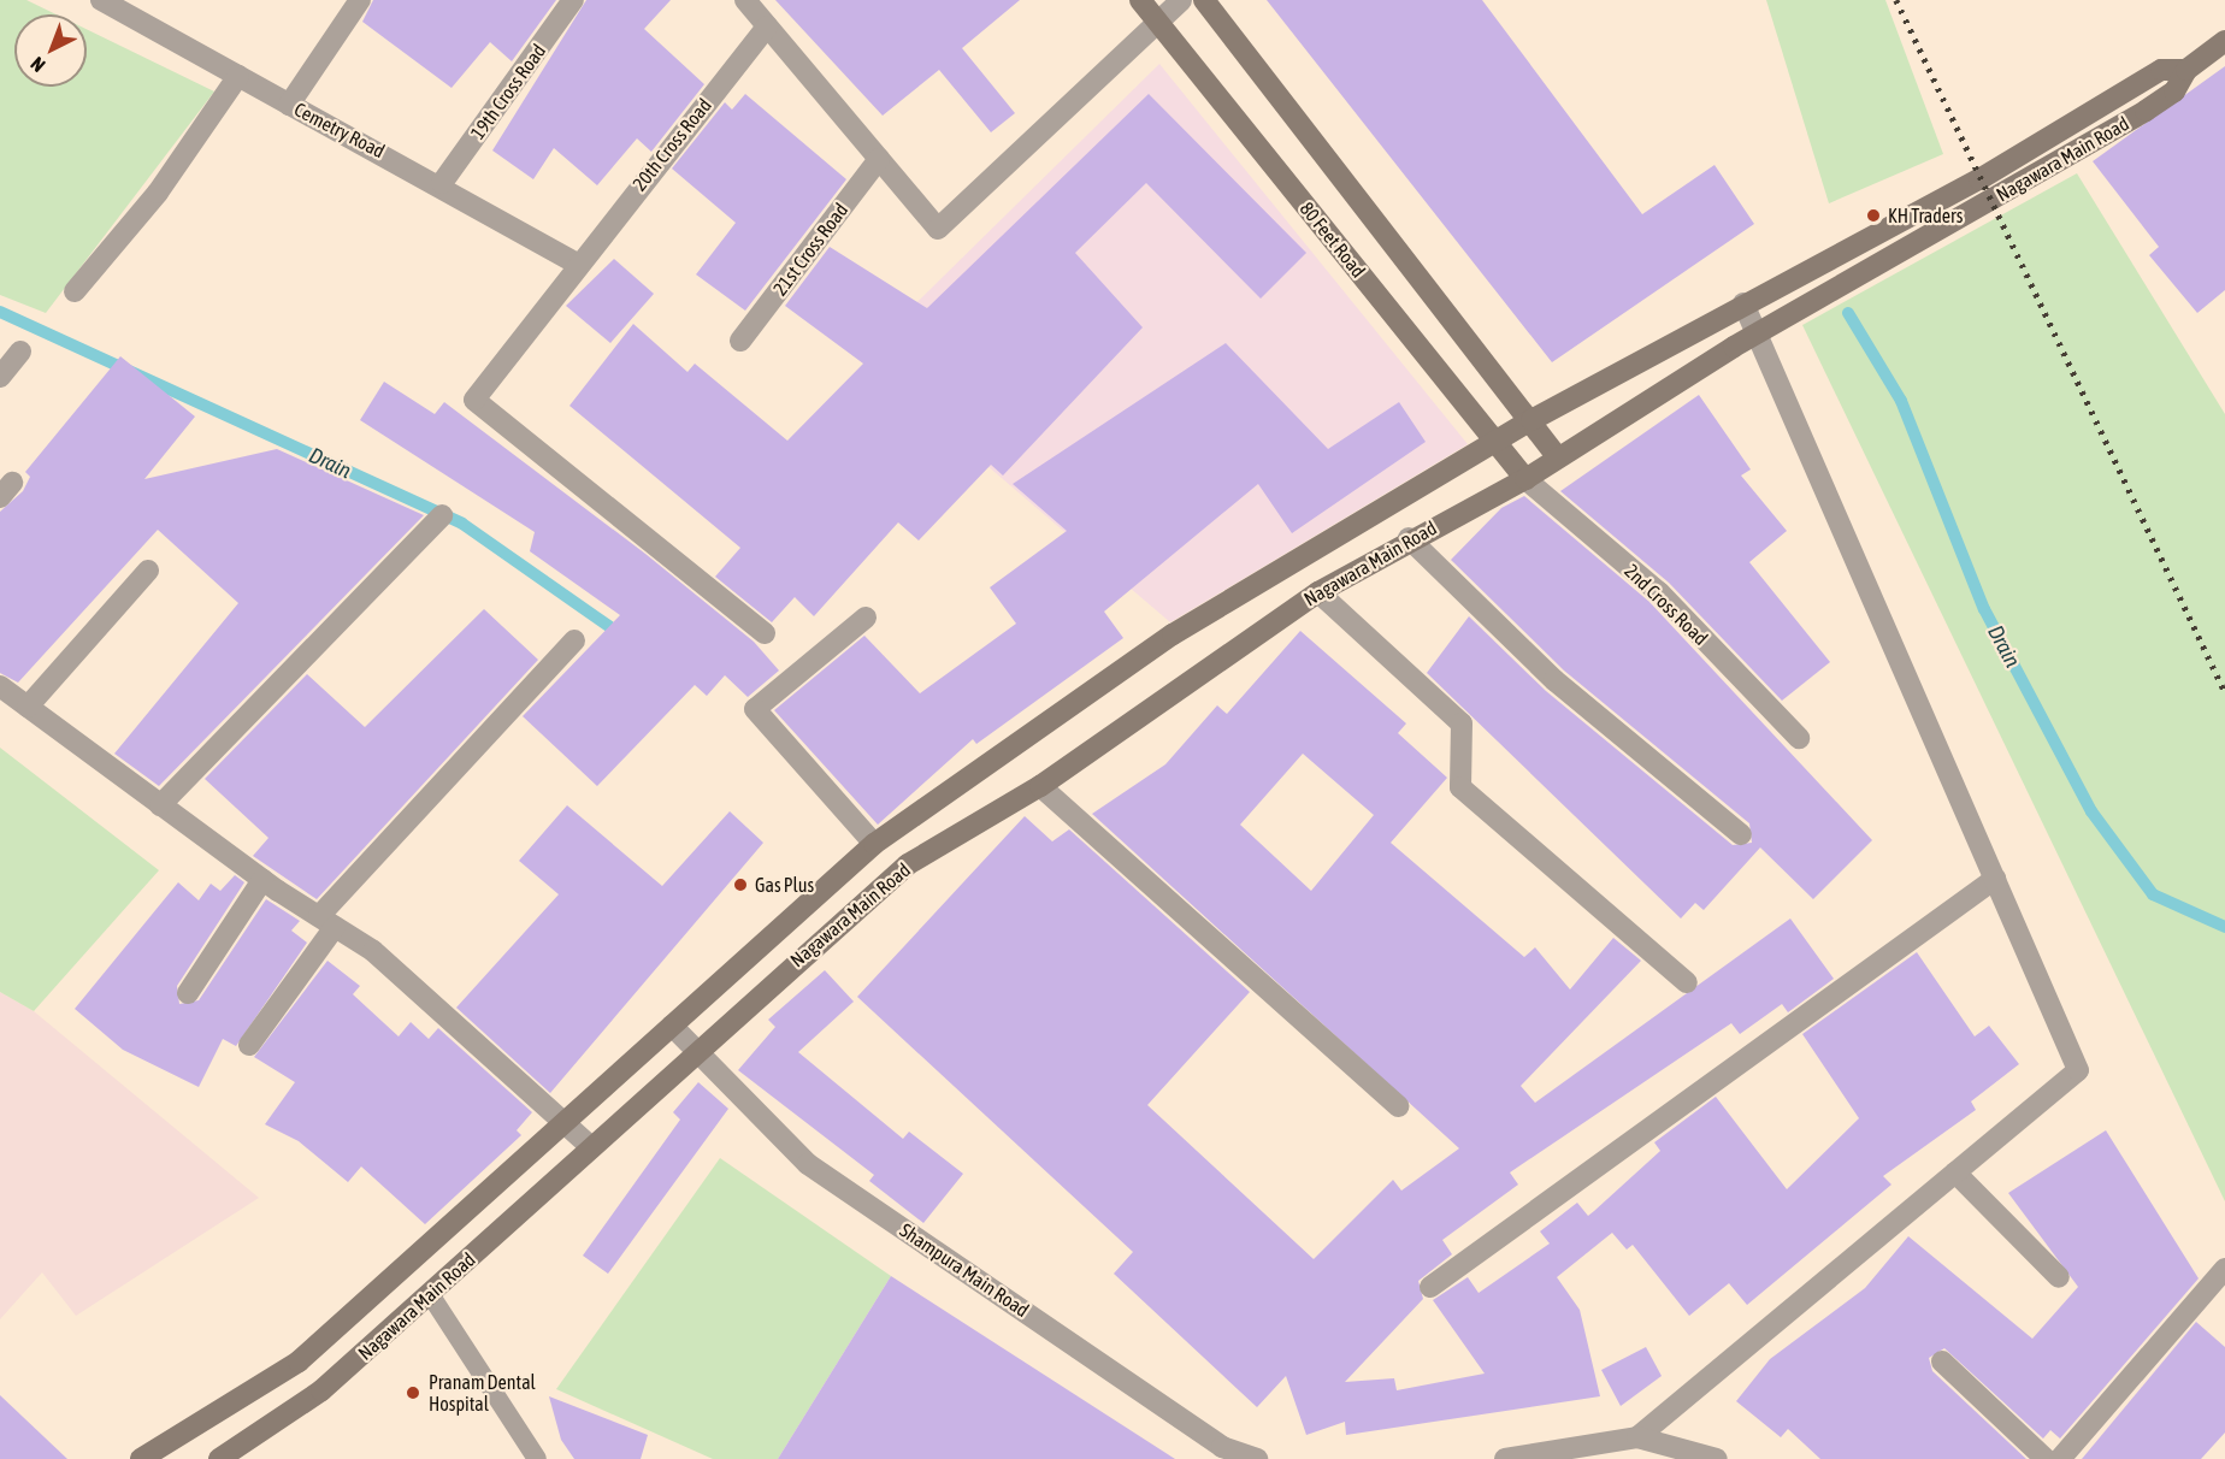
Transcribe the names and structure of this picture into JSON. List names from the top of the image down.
{
  "streets": {
    "main road": ["Nagawara Main Road", "80 Feet Road"],
    "street": [
      "19th Cross Road",
      "Cemetry Road",
      "20th Cross Road",
      "21st Cross Road",
      "2nd Cross Road",
      "Shampura Main Road"
    ]
  },
  "crossings": [
    ["19th Cross Road", "Cemetry Road"],
    ["Cemetry Road", "20th Cross Road"],
    ["Nagawara Main Road", "80 Feet Road"],
    ["Nagawara Main Road", "2nd Cross Road"],
    ["Nagawara Main Road", "Shampura Main Road"],
    ["80 Feet Road", "2nd Cross Road"]
  ],
  "water": ["Drain"],
  "places": ["KH Traders", "Gas Plus", "Pranam Dental Hospital"],
  "north": "bottom left"
}
